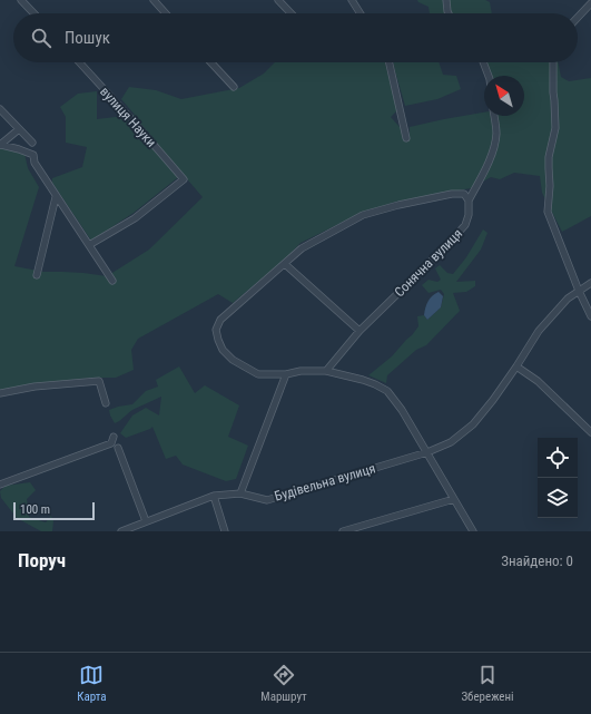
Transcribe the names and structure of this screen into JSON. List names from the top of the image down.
{
  "streets": {
    "street": ["вулиця Науки", "Сонячна вулиця", "Будівельна вулиця"]
  },
  "scale_bar": "100 m",
  "north": "top left",
  "page": {
    "search": "Пошук",
    "scale": "100 m",
    "heading": ["Поруч", "Знайдено: 0"],
    "nav": ["Карта", "Маршрут", "Збережені"]
  }
}
